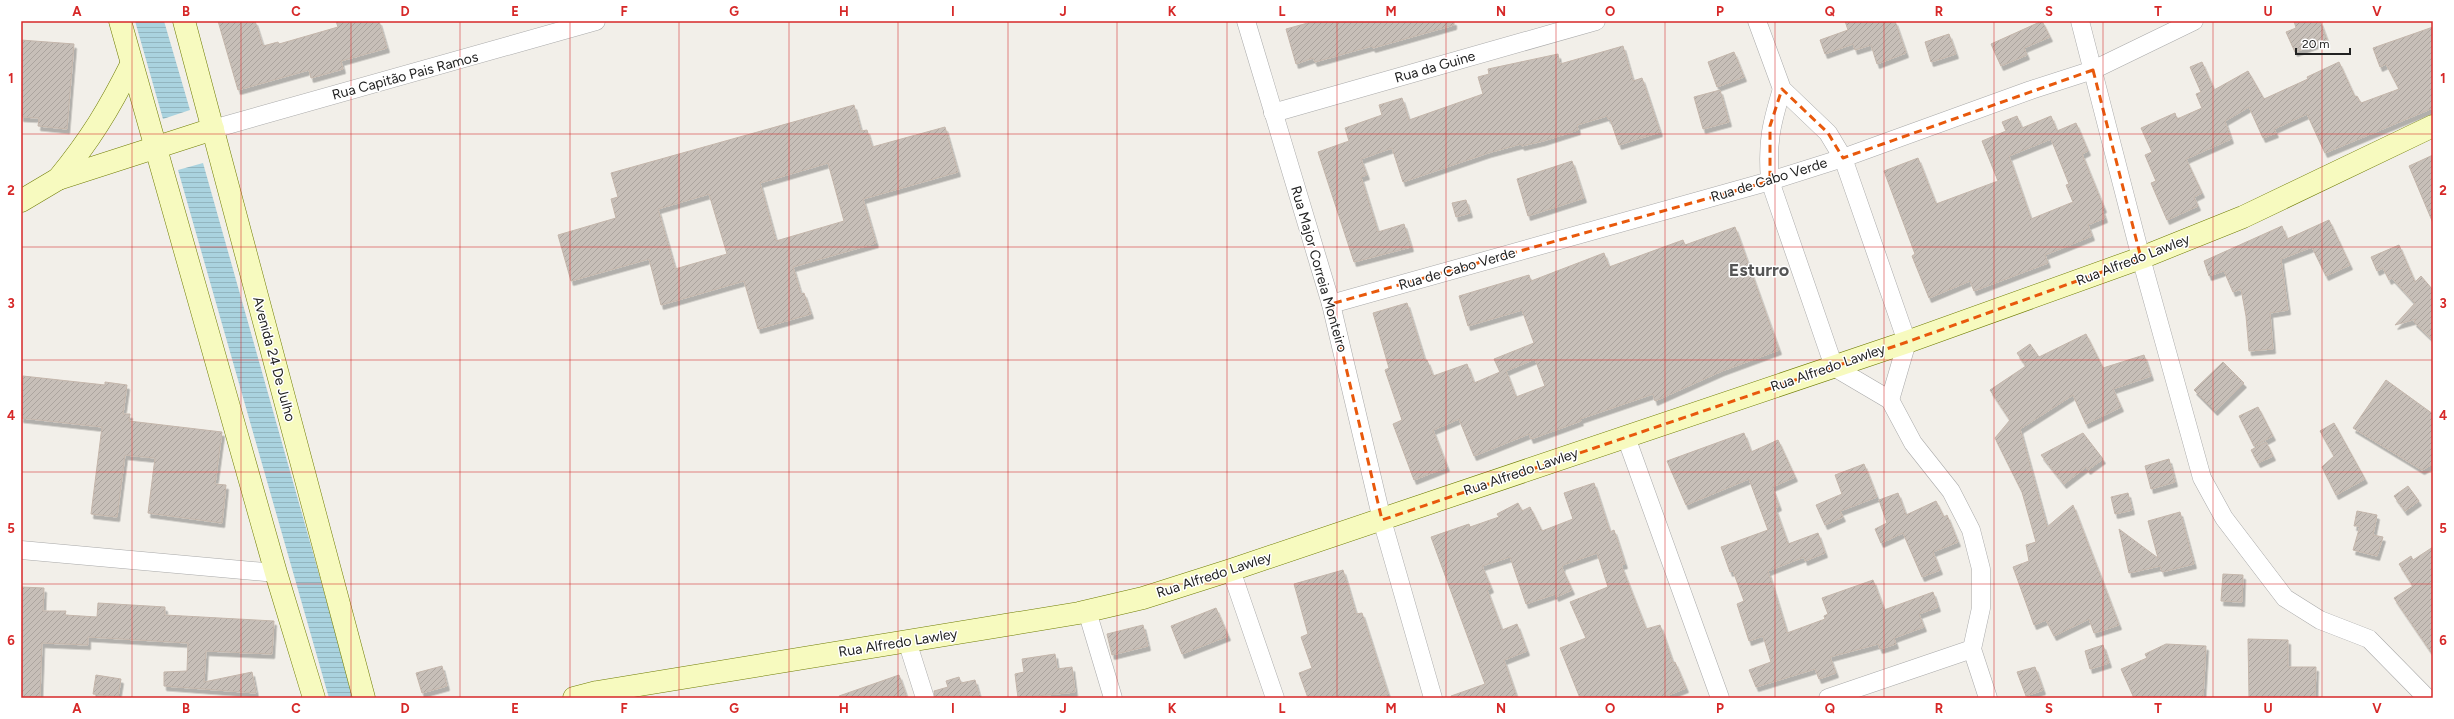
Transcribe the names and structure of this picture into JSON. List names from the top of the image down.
{
  "streets": {
    "main road": ["Rua Alfredo Lawley", "Avenida 24 De Julho"],
    "street": [
      "Rua da Guine",
      "Rua Capitão Pais Ramos",
      "Rua de Cabo Verde",
      "Rua Major Correia Monteiro"
    ]
  },
  "crossings": [
    ["Rua da Guine", "Rua Major Correia Monteiro"],
    ["Rua Capitão Pais Ramos", "Avenida 24 De Julho"],
    ["Rua de Cabo Verde", "Rua Major Correia Monteiro"],
    ["Rua Alfredo Lawley", "Rua Major Correia Monteiro"]
  ],
  "districts": ["Esturro"],
  "scale_bar": "20 m",
  "grid": {
    "columns": [
      "A",
      "B",
      "C",
      "D",
      "E",
      "F",
      "G",
      "H",
      "I",
      "J",
      "K",
      "L",
      "M",
      "N",
      "O",
      "P",
      "Q",
      "R",
      "S",
      "T",
      "U",
      "V"
    ],
    "rows": [
      "1",
      "2",
      "3",
      "4",
      "5",
      "6"
    ]
  }
}
